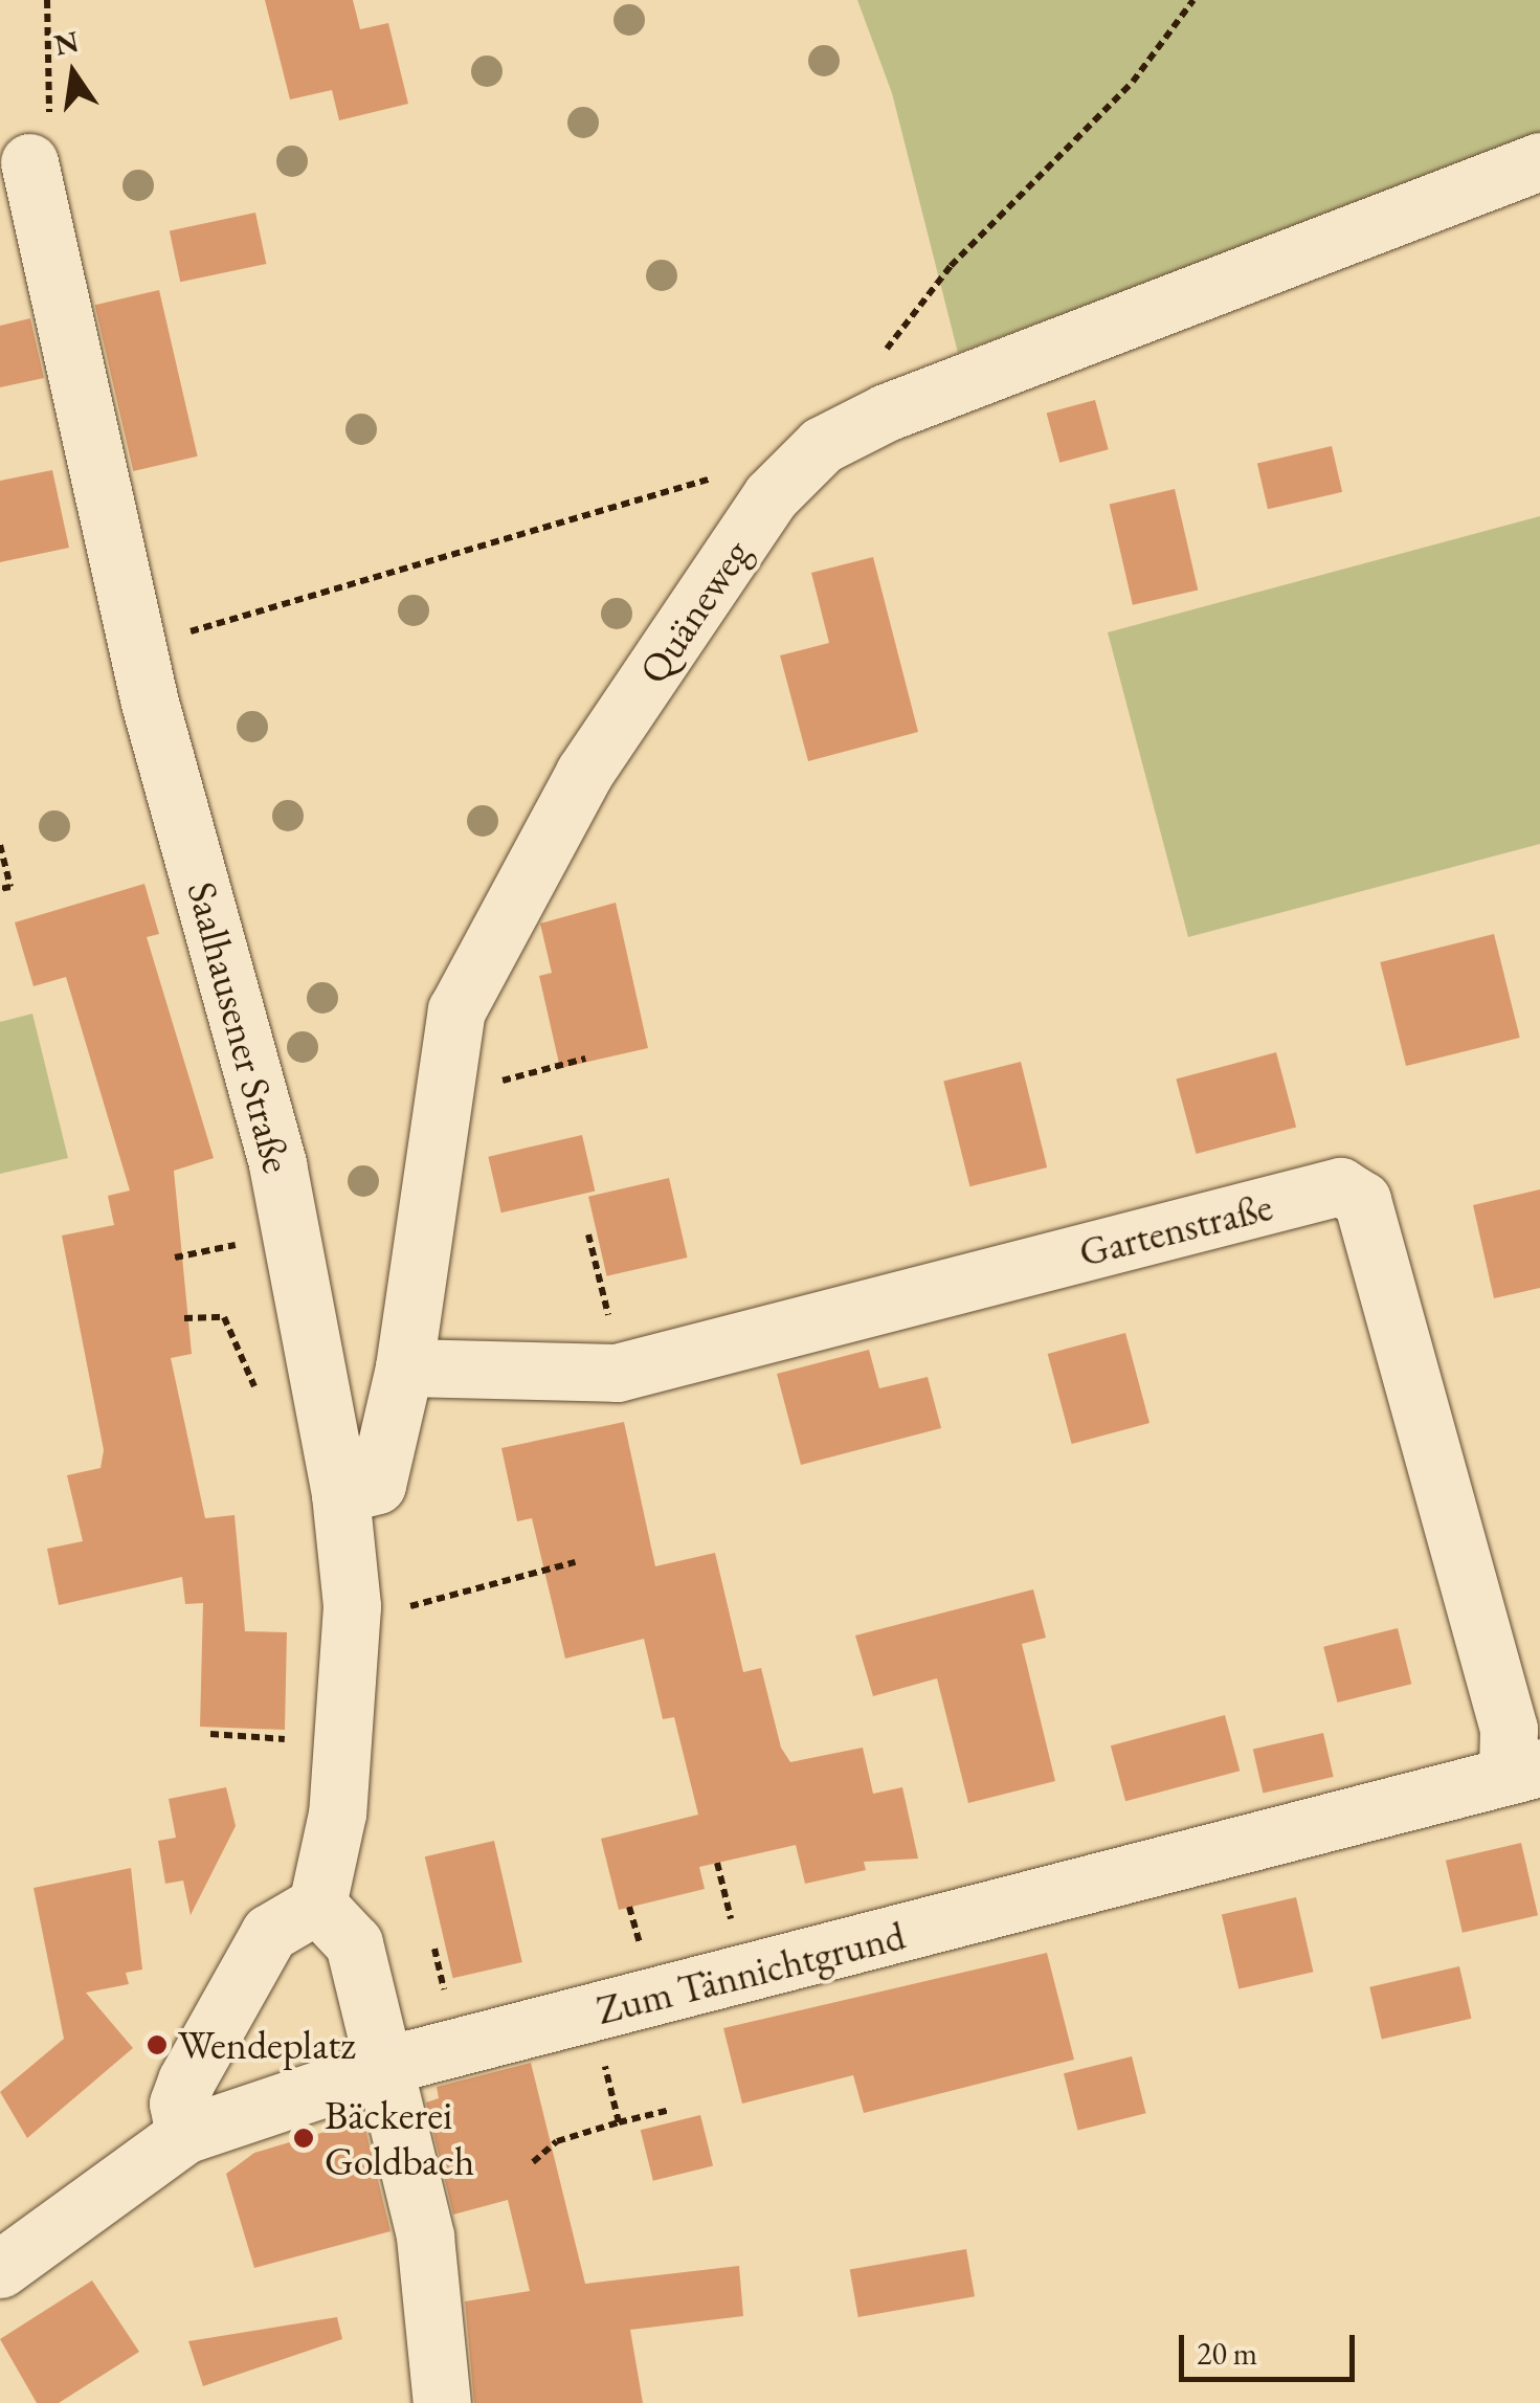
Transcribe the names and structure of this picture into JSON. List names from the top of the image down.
{
  "streets": {
    "street": [
      "Quäneweg",
      "Saalhausener Straße",
      "Gartenstraße",
      "Zum Tännichtgrund"
    ]
  },
  "crossings": [
    ["Quäneweg", "Saalhausener Straße"],
    ["Quäneweg", "Gartenstraße"],
    ["Gartenstraße", "Zum Tännichtgrund"]
  ],
  "places": ["Wendeplatz", "Bäckerei Goldbach"],
  "scale_bar": "20 m",
  "north": "top"
}
